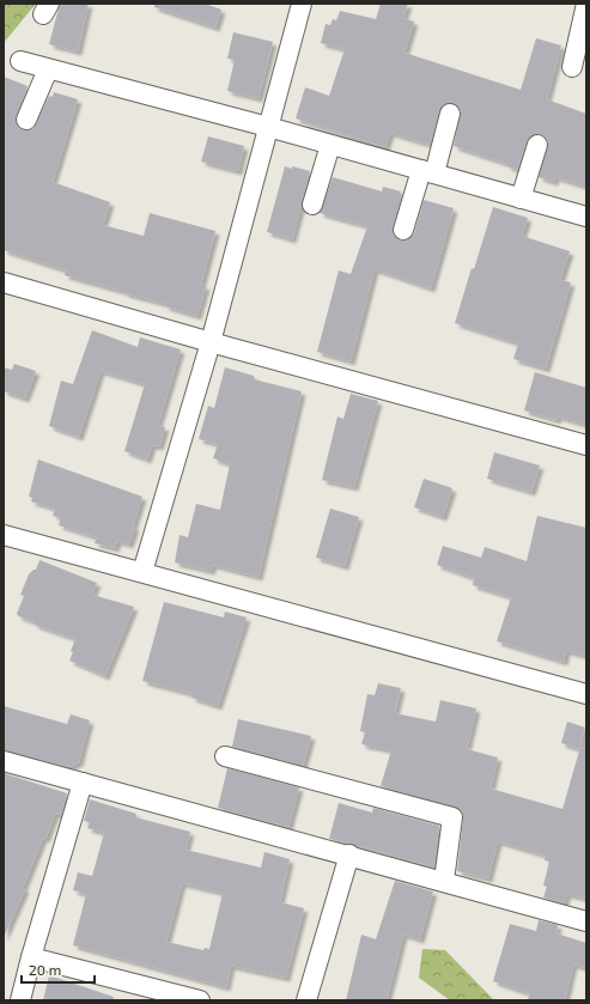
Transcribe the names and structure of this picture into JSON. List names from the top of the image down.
{
  "scale_bar": "20 m"
}
